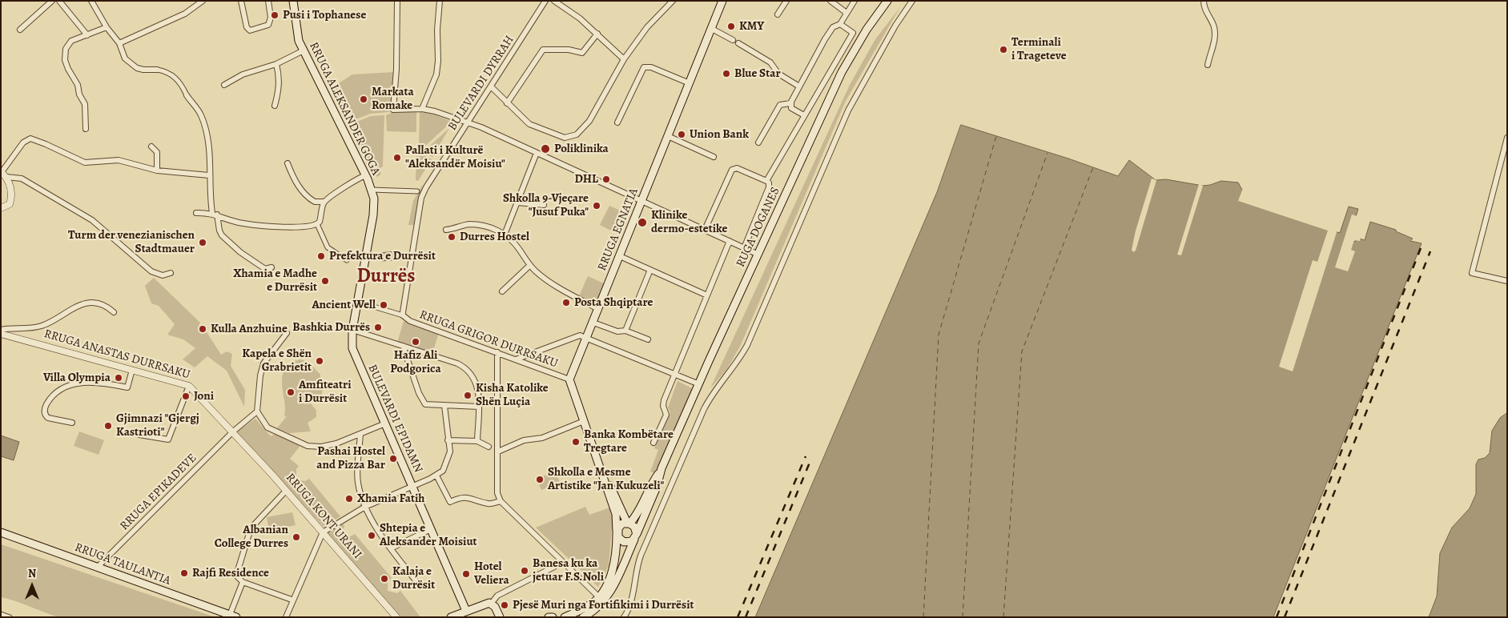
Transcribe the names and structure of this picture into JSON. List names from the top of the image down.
{
  "streets": {
    "main road": [
      "RRUGA ALEKSANDER GOGA",
      "RUGA DOGANES",
      "RRUGA EGNATIA",
      "BULEVARDI EPIDAMN",
      "RRUGA TAULANTIA"
    ],
    "street": [
      "BULEVARDI DYRRAH",
      "RRUGA GRIGOR DURRSAKU",
      "RRUGA ANASTAS DURRSAKU",
      "RRUGA EPIKADEVE",
      "RRUGA KONT URANI"
    ]
  },
  "crossings": [
    ["BULEVARDI DYRRAH", "RRUGA GRIGOR DURRSAKU"],
    ["RRUGA ALEKSANDER GOGA", "BULEVARDI EPIDAMN"],
    ["RRUGA EGNATIA", "RRUGA GRIGOR DURRSAKU"],
    ["RRUGA ANASTAS DURRSAKU", "RRUGA EPIKADEVE"],
    ["RRUGA ANASTAS DURRSAKU", "RRUGA KONT URANI"],
    ["RRUGA EPIKADEVE", "RRUGA KONT URANI"],
    ["RRUGA EPIKADEVE", "RRUGA TAULANTIA"]
  ],
  "districts": ["Durrës"],
  "places": [
    "Pusi i Tophanese",
    "KMY",
    "Terminali i Trageteve",
    "Blue Star",
    "Markata Romake",
    "Union Bank",
    "Poliklinika",
    "Pallati i Kulturë \"Aleksandër Moisiu\"",
    "DHL",
    "Shkolla 9-Vjeçare \"Jusuf Puka\"",
    "Klinike dermo-estetike",
    "Durres Hostel",
    "Turm der venezianischen Stadtmauer",
    "Prefektura e Durrësit",
    "Xhamia e Madhe e Durrësit",
    "Posta Shqiptare",
    "Ancient Well",
    "Bashkia Durrës",
    "Kulla Anzhuine",
    "Hafiz Ali Podgorica",
    "Kapela e Shën Grabrietit",
    "Villa Olympia",
    "Amfiteatri i Durrësit",
    "Kisha Katolike Shën Luçia",
    "Joni",
    "Gjimnazi \"Gjergj Kastrioti\"",
    "Banka Kombëtare Tregtare",
    "Pashai Hostel and Pizza Bar",
    "Shkolla e Mesme Artistike \"Jan Kukuzeli\"",
    "Xhamia Fatih",
    "Shtepia e Aleksander Moisiut",
    "Albanian College Durres",
    "Banesa ku ka jetuar F.S.Noli",
    "Rajfi Residence",
    "Hotel Veliera",
    "Kalaja e Durrësit",
    "Pjesë Muri nga Fortifikimi i Durrësit"
  ],
  "north": "top"
}
